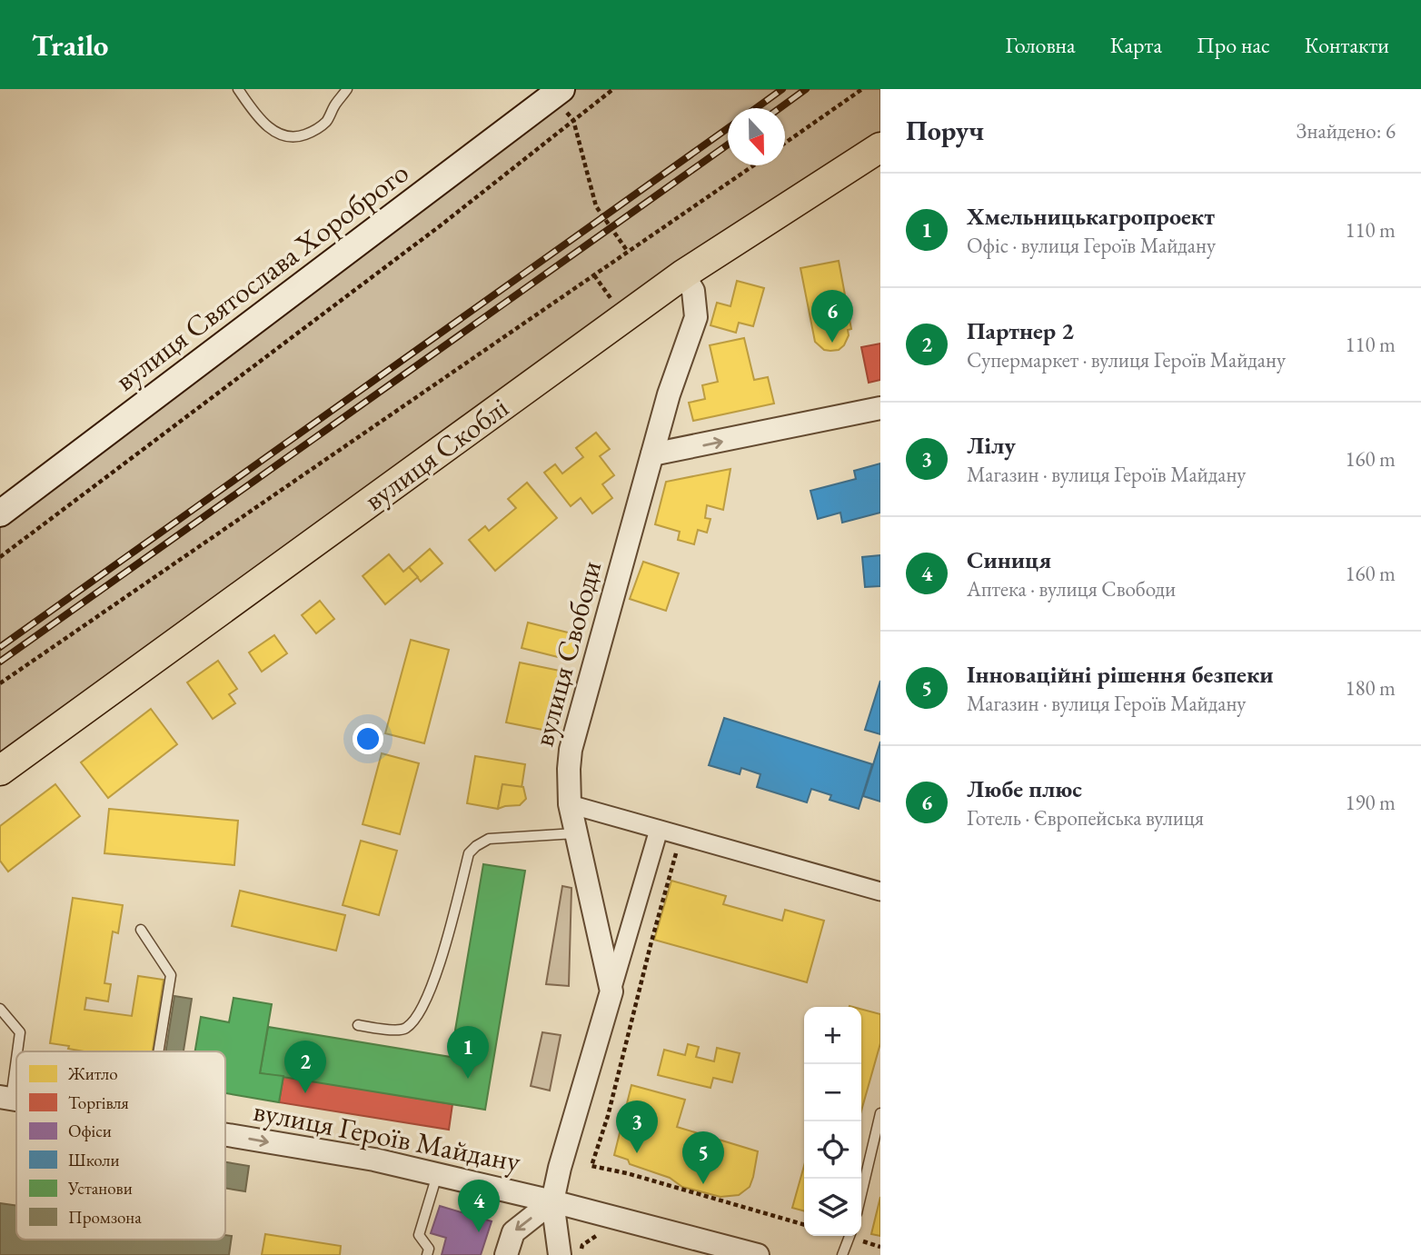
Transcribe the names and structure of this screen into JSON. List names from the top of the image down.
{
  "streets": {
    "main road": ["вулиця Святослава Хороброго", "вулиця Скоблі"],
    "street": ["вулиця Свободи", "вулиця Героїв Майдану"]
  },
  "crossings": [
    ["вулиця Скоблі", "вулиця Свободи"],
    ["вулиця Свободи", "вулиця Героїв Майдану"]
  ],
  "one_way": ["вулиця Героїв Майдану"],
  "legend": [
    "Житло",
    "Торгівля",
    "Офіси",
    "Школи",
    "Установи",
    "Промзона"
  ],
  "north": "bottom",
  "page": {
    "header": "Trailo",
    "nav": [
      "Головна",
      "Карта",
      "Про нас",
      "Контакти"
    ],
    "heading": ["Поруч", "Знайдено: 6"],
    "list": [
      {
        "mark": "1",
        "name": "Хмельницькагропроект",
        "note": "Офіс · вулиця Героїв Майдану",
        "value": "110 m"
      },
      {
        "mark": "2",
        "name": "Партнер 2",
        "note": "Супермаркет · вулиця Героїв Майдану",
        "value": "110 m"
      },
      {
        "mark": "3",
        "name": "Лілу",
        "note": "Магазин · вулиця Героїв Майдану",
        "value": "160 m"
      },
      {
        "mark": "4",
        "name": "Синиця",
        "note": "Аптека · вулиця Свободи",
        "value": "160 m"
      },
      {
        "mark": "5",
        "name": "Інноваційні рішення безпеки",
        "note": "Магазин · вулиця Героїв Майдану",
        "value": "180 m"
      },
      {
        "mark": "6",
        "name": "Любе плюс",
        "note": "Готель · Європейська вулиця",
        "value": "190 m"
      }
    ],
    "pins": [
      "6",
      "1",
      "2",
      "3",
      "5",
      "4"
    ],
    "map_buttons": ["+", "−"]
  }
}
